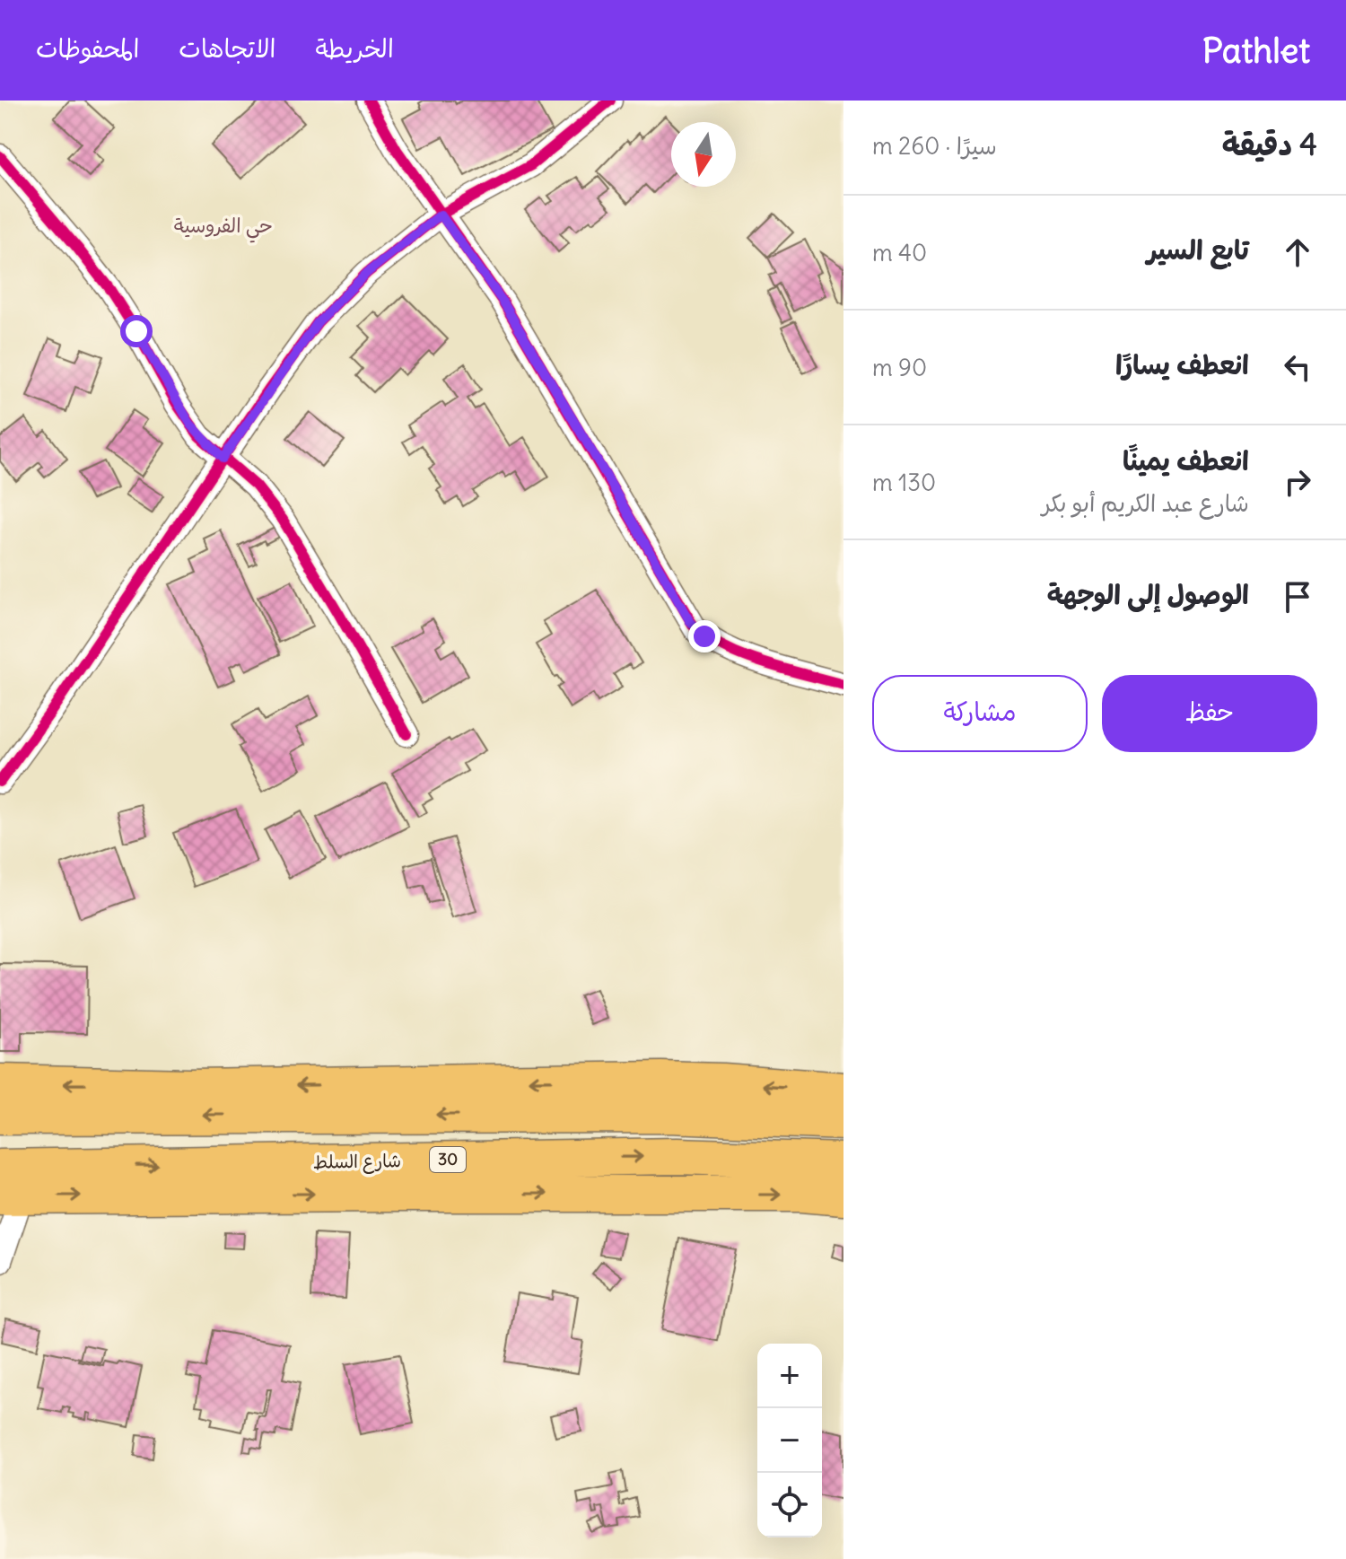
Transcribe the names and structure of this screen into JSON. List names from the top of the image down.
{
  "streets": {
    "main road": ["30", "شارع السلط"]
  },
  "districts": ["حي الفروسية"],
  "north": "bottom",
  "page": {
    "header": "Pathlet",
    "nav": ["الخريطة", "الاتجاهات", "المحفوظات"],
    "heading": ["4 دقيقة", "سيرًا · 260 m"],
    "list": [
      ["تابع السير", "40 m"],
      ["انعطف يسارًا", "90 m"],
      ["انعطف يمينًا", "شارع عبد الكريم أبو بكر", "130 m"],
      "الوصول إلى الوجهة"
    ],
    "buttons": ["حفظ", "مشاركة"],
    "map_buttons": ["+", "−"]
  }
}
